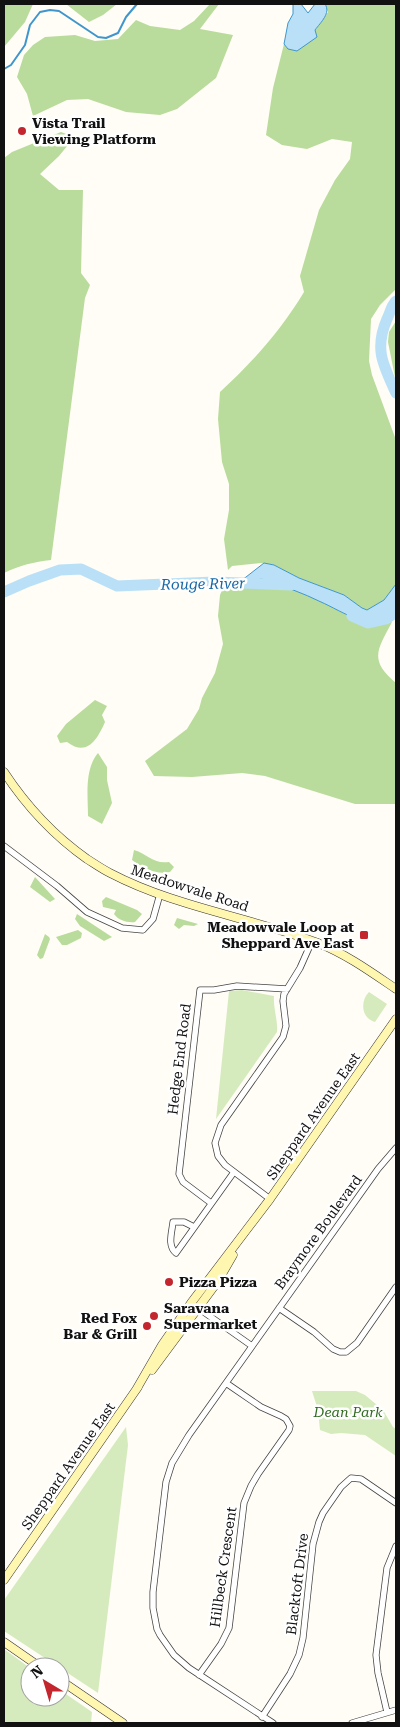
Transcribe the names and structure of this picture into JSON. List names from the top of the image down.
{
  "streets": {
    "main road": ["Meadowvale Road", "Sheppard Avenue East"],
    "street": [
      "Hedge End Road",
      "Braymore Boulevard",
      "Hillbeck Crescent",
      "Blacktoft Drive"
    ]
  },
  "crossings": [
    ["Braymore Boulevard", "Hillbeck Crescent"],
    ["Braymore Boulevard", "Blacktoft Drive"]
  ],
  "water": ["Rouge River"],
  "parks": ["Dean Park"],
  "places": {
    "other": [
      "Vista Trail Viewing Platform",
      "Pizza Pizza",
      "Saravana Supermarket",
      "Red Fox Bar & Grill"
    ],
    "transit": ["Meadowvale Loop at Sheppard Ave East"]
  },
  "north": "top left"
}
